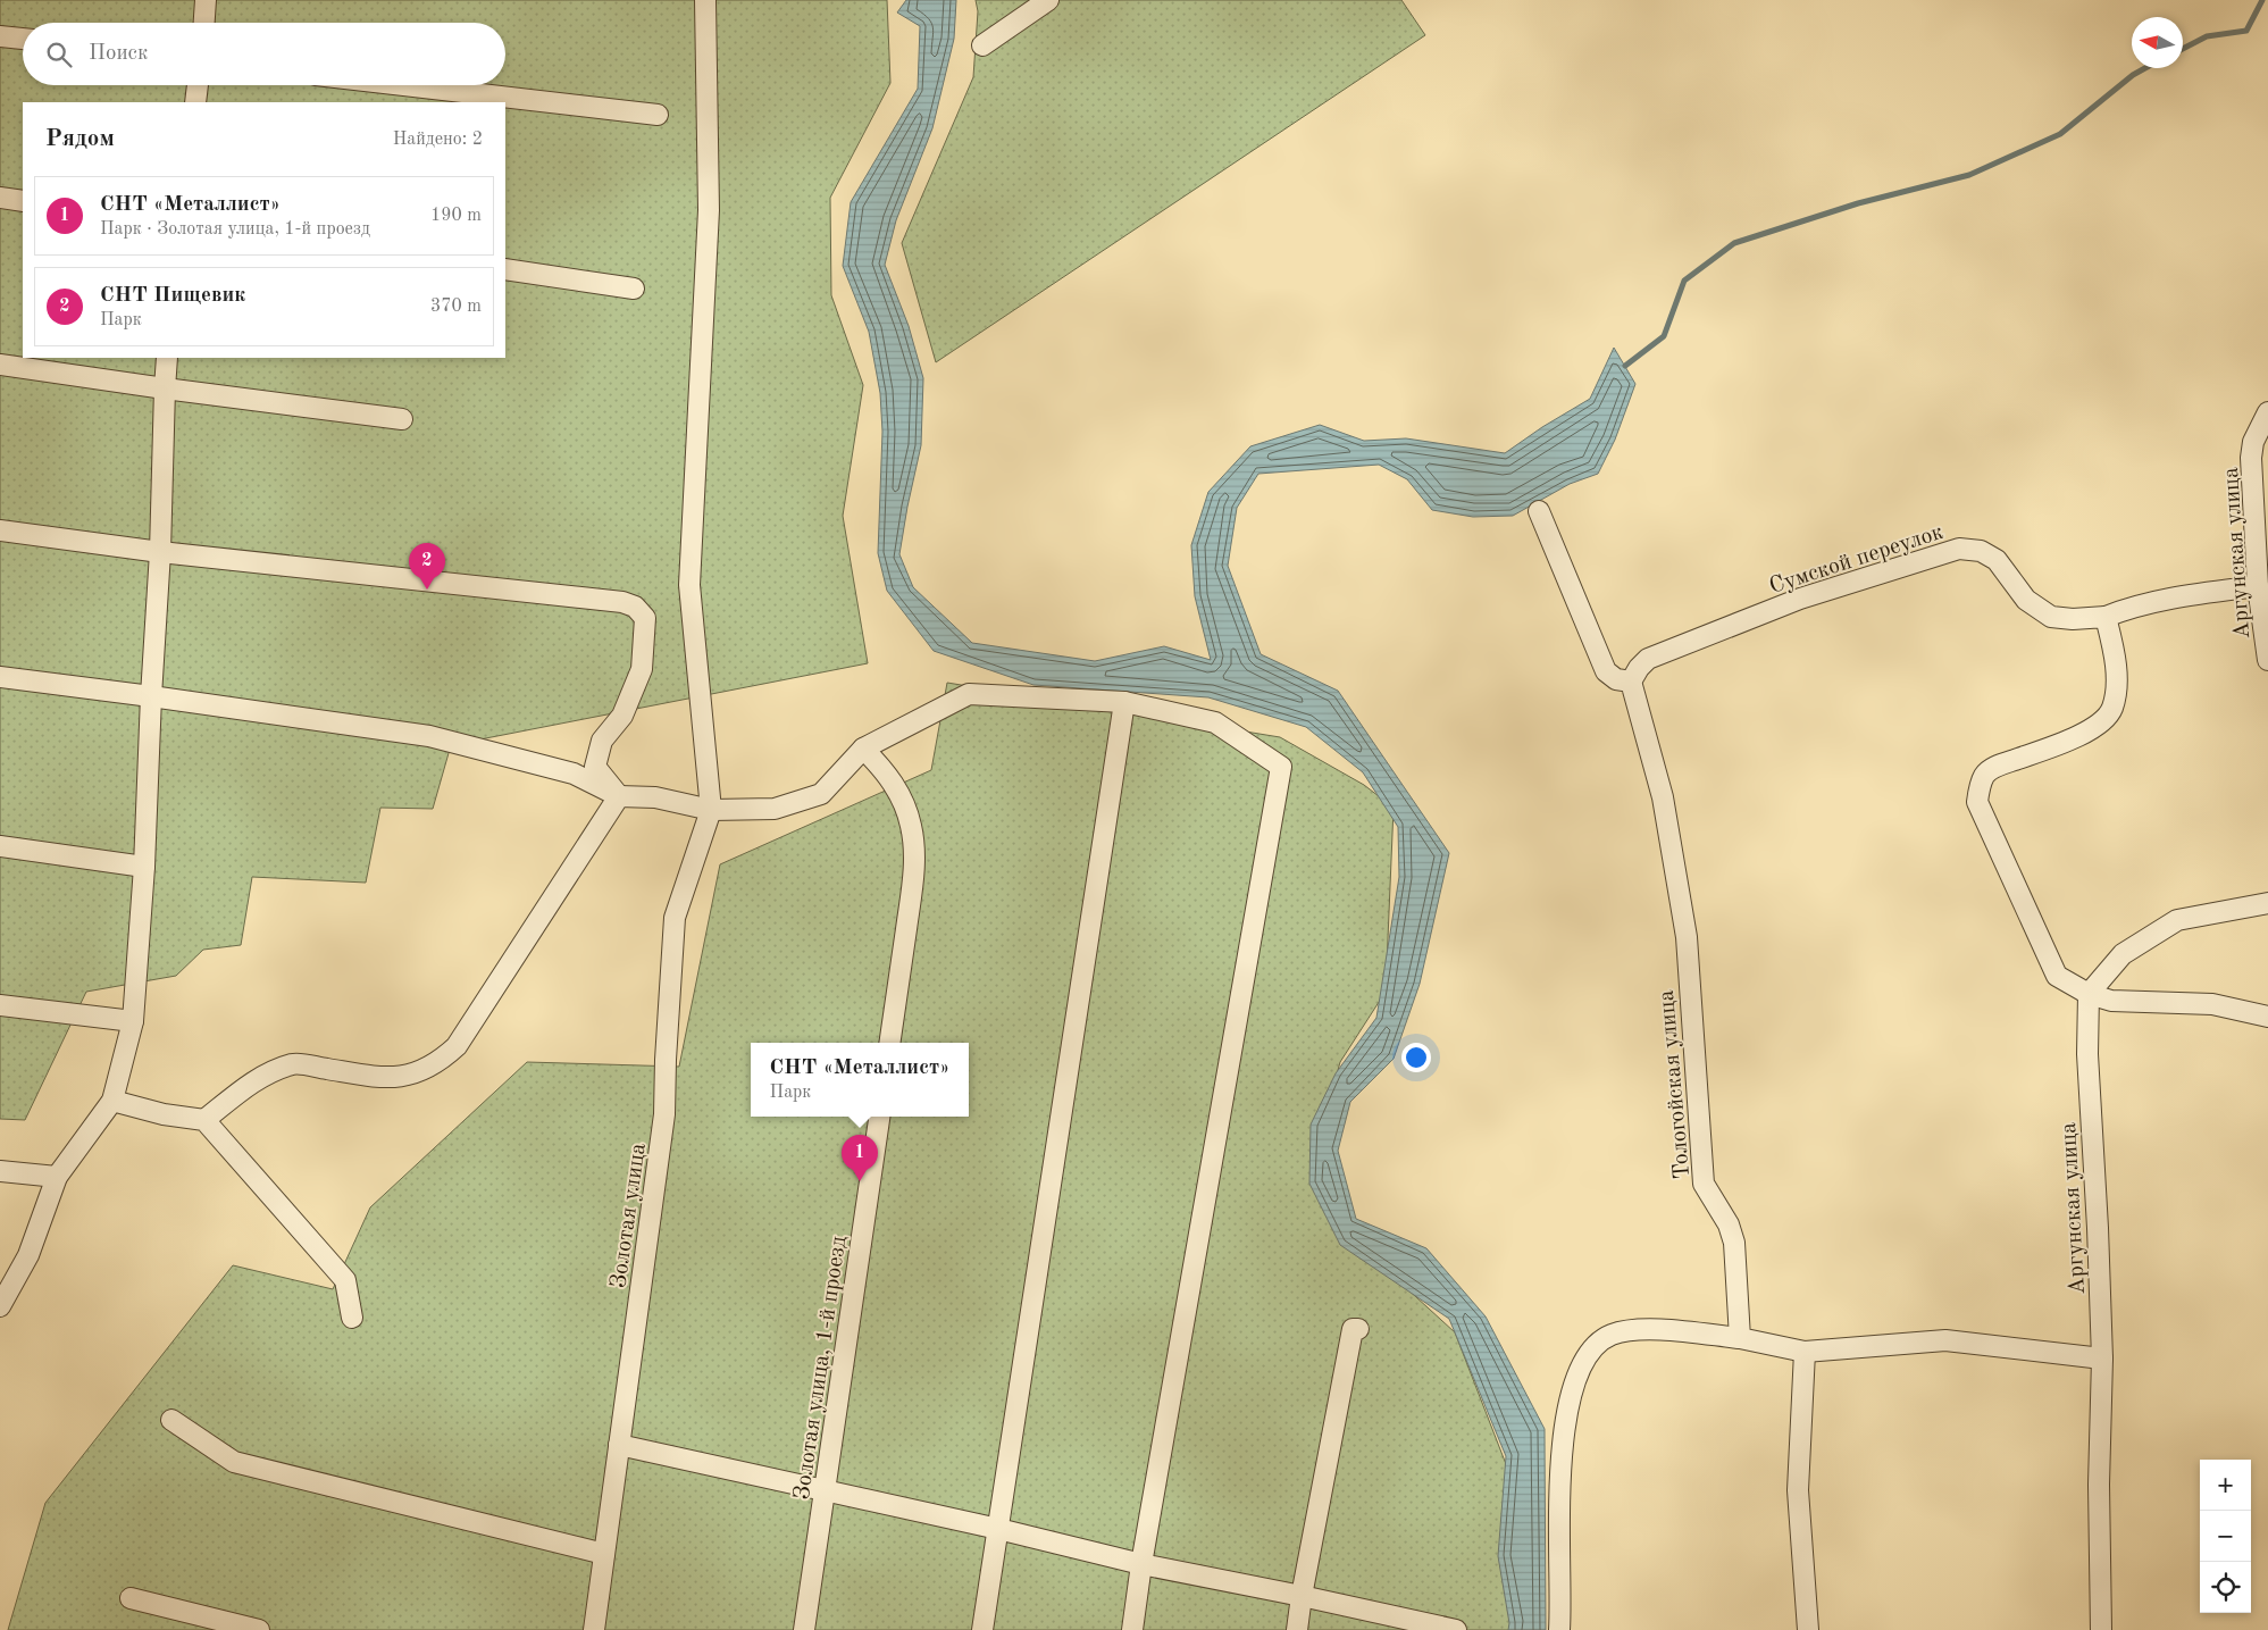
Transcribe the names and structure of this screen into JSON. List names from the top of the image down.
{
  "streets": {
    "street": [
      "Аргунская улица",
      "Сумской переулок",
      "Тологойская улица",
      "Золотая улица",
      "Золотая улица, 1-й проезд"
    ]
  },
  "crossings": [
    ["Аргунская улица", "Сумской переулок"],
    ["Сумской переулок", "Тологойская улица"]
  ],
  "north": "left",
  "page": {
    "search": "Поиск",
    "heading": ["Рядом", "Найдено: 2"],
    "list": [
      {
        "mark": "1",
        "name": "СНТ «Металлист»",
        "note": "Парк · Золотая улица, 1-й проезд",
        "value": "190 m"
      },
      {
        "mark": "2",
        "name": "СНТ Пищевик",
        "note": "Парк",
        "value": "370 m"
      }
    ],
    "pins": ["2", "1"],
    "popup": ["СНТ «Металлист»", "Парк"],
    "map_buttons": ["+", "−"]
  }
}
